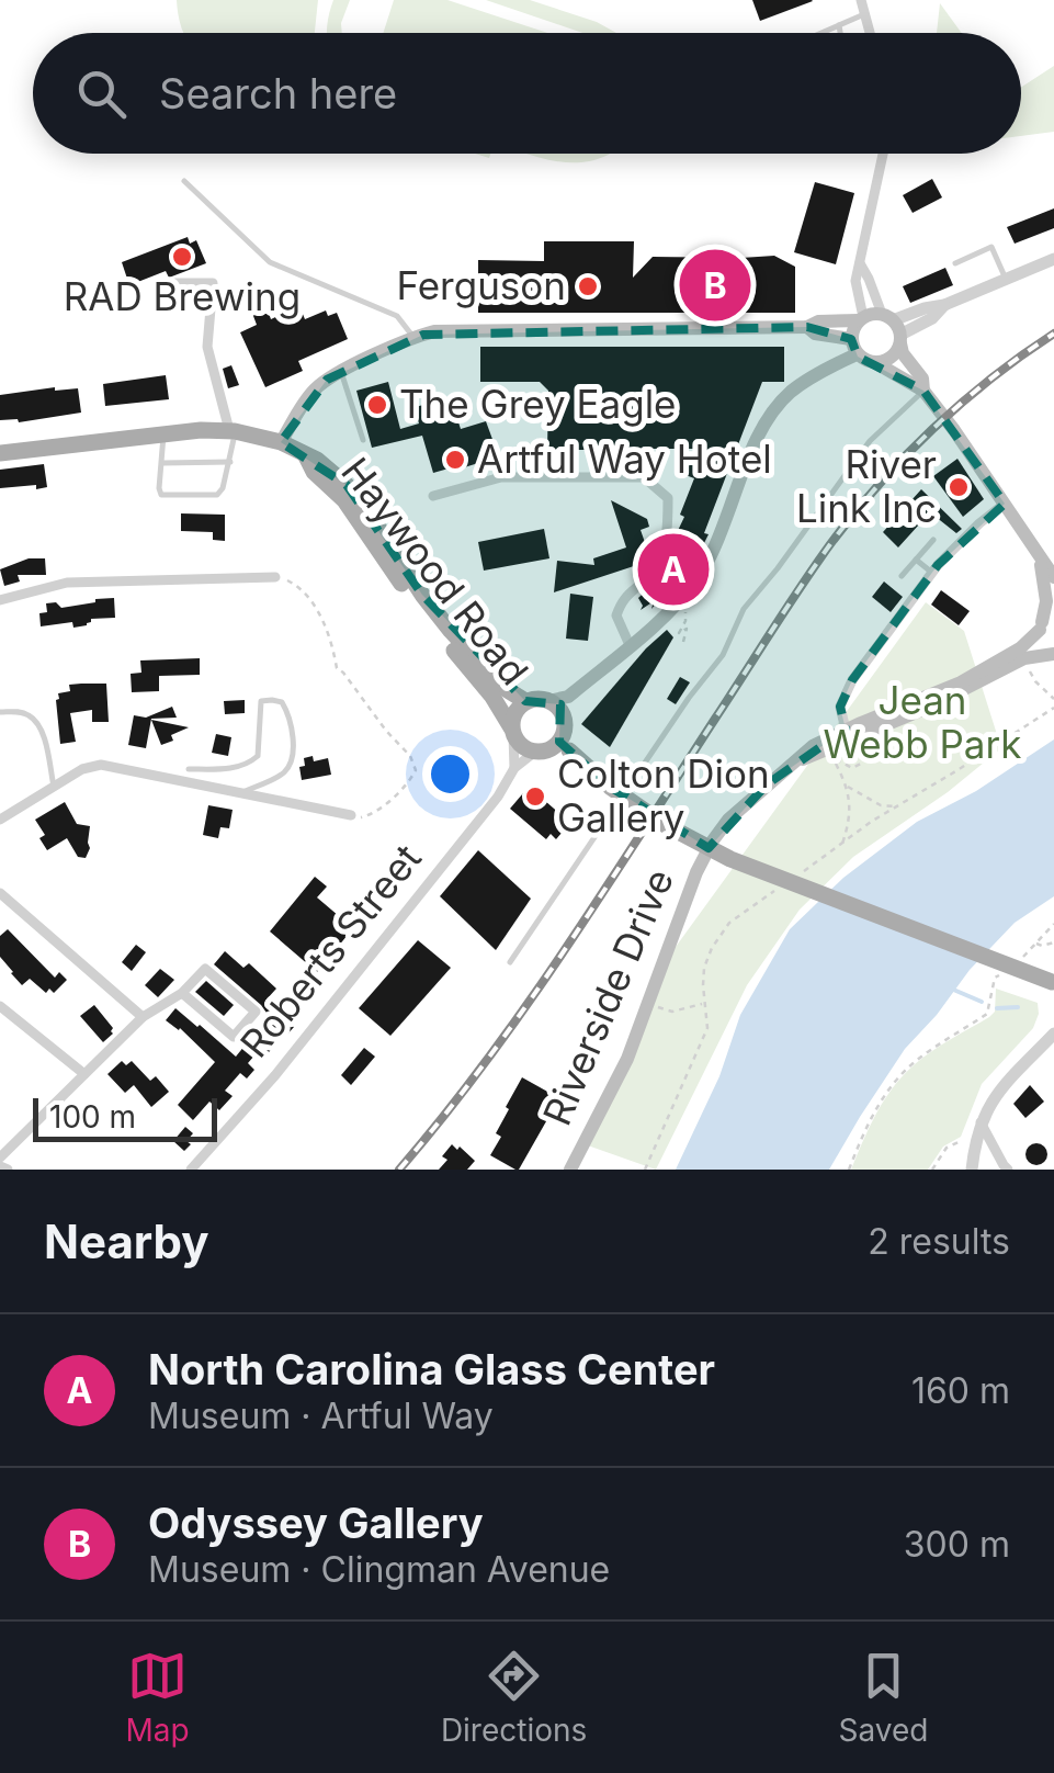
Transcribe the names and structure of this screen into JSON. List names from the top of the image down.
{
  "streets": {
    "main road": ["Haywood Road", "Riverside Drive"],
    "street": ["Roberts Street"]
  },
  "crossings": [
    ["Haywood Road", "Roberts Street"]
  ],
  "parks": ["Jean Webb Park"],
  "places": [
    "RAD Brewing",
    "Ferguson",
    "The Grey Eagle",
    "Artful Way Hotel",
    "River Link Inc",
    "Colton Dion Gallery"
  ],
  "scale_bar": "100 m",
  "page": {
    "search": "Search here",
    "pins": ["B", "A"],
    "scale": "100 m",
    "heading": ["Nearby", "2 results"],
    "list": [
      {
        "mark": "A",
        "name": "North Carolina Glass Center",
        "note": "Museum · Artful Way",
        "value": "160 m"
      },
      {
        "mark": "B",
        "name": "Odyssey Gallery",
        "note": "Museum · Clingman Avenue",
        "value": "300 m"
      }
    ],
    "nav": ["Map", "Directions", "Saved"]
  }
}
